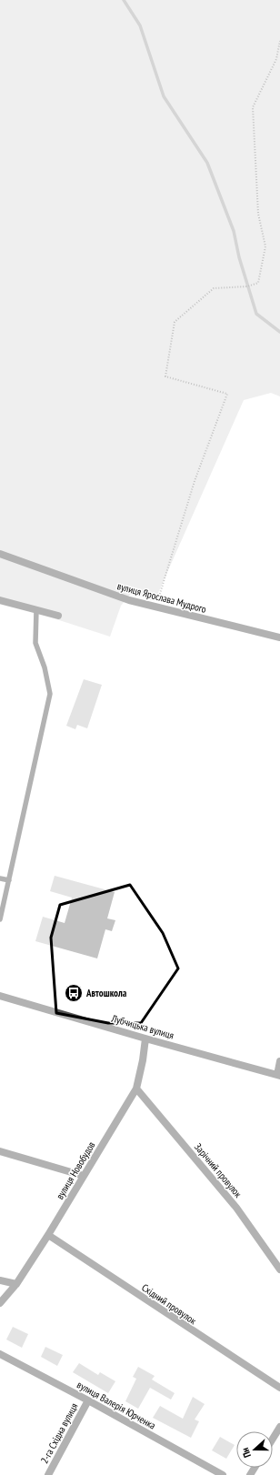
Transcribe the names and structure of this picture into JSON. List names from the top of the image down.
{
  "streets": {
    "street": [
      "вулиця Ярослава Мудрого",
      "Лубчицька вулиця",
      "вулиця Новобудов",
      "Зарічний провулок",
      "Східний провулок",
      "вулиця Валерія Юрченка",
      "2-га Східна вулиця"
    ]
  },
  "crossings": [
    ["Лубчицька вулиця", "вулиця Новобудов"],
    ["вулиця Новобудов", "Зарічний провулок"],
    ["вулиця Новобудов", "Східний провулок"],
    ["вулиця Валерія Юрченка", "2-га Східна вулиця"]
  ],
  "places": {
    "bus stop": ["Автошкола"]
  },
  "north": "left"
}
